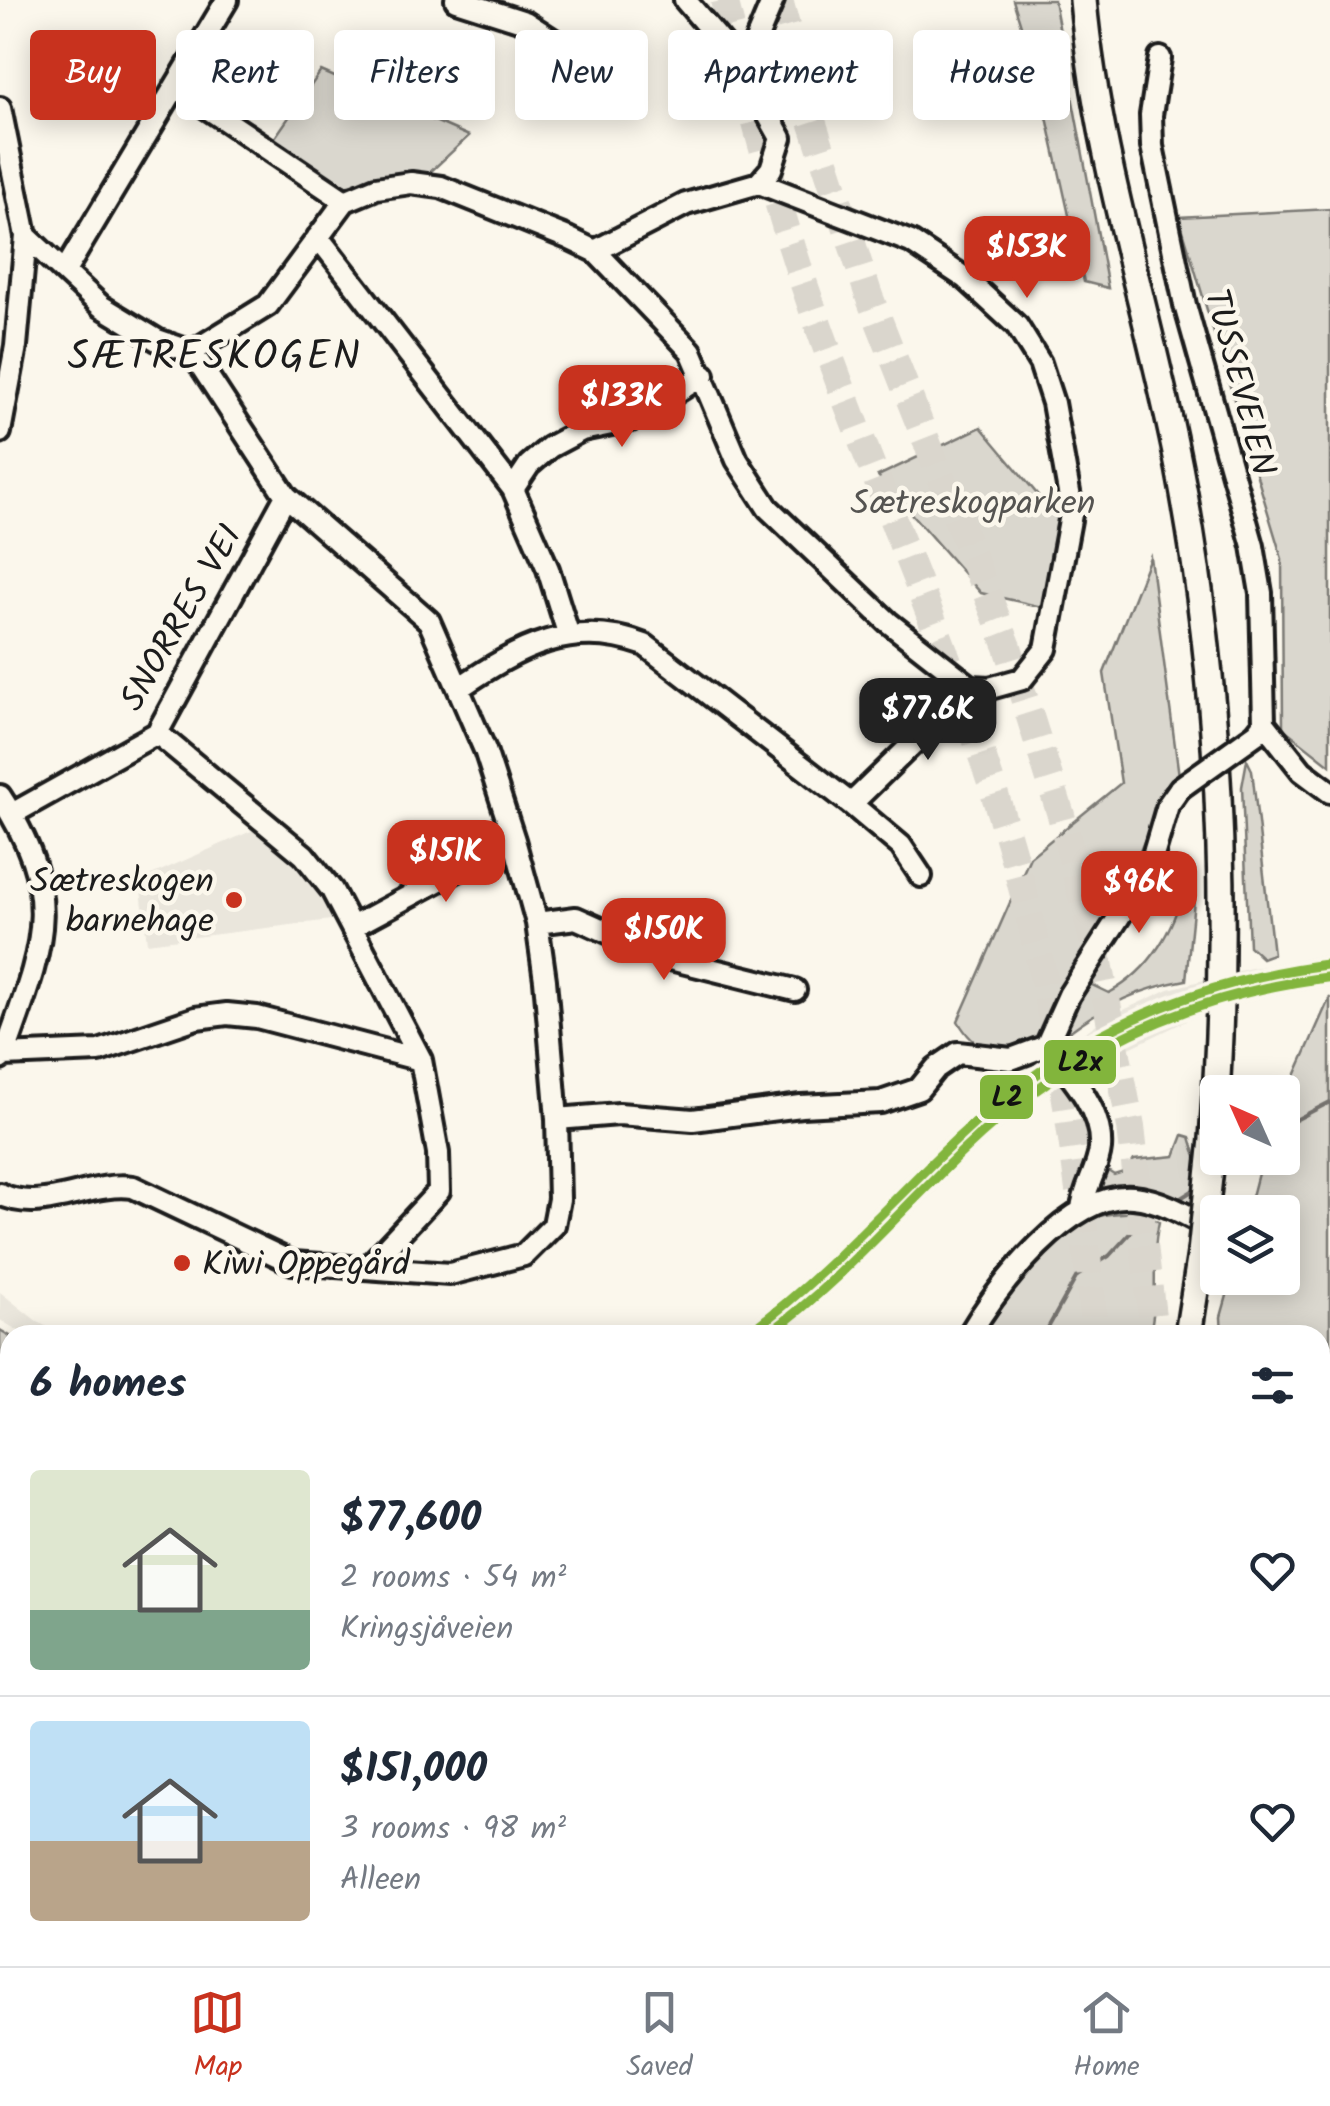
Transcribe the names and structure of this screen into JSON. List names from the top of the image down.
{
  "streets": {
    "street": ["TUSSEVEIEN", "SNORRES VEI"]
  },
  "districts": ["SÆTRESKOGEN"],
  "parks": ["Sætreskogparken"],
  "places": ["Sætreskogen barnehage", "Kiwi Oppegård"],
  "lines": ["transit line L2", "transit line L2x"],
  "north": "top left",
  "page": {
    "chip": [
      "Buy",
      "Rent",
      "Filters",
      "New",
      "Apartment",
      "House"
    ],
    "price": [
      "$153K",
      "$133K",
      "$77.6K",
      "$151K",
      "$96K",
      "$150K"
    ],
    "heading": "6 homes",
    "list": [
      {
        "name": "$77,600",
        "note": "2 rooms · 54 m² · Kringsjåveien"
      },
      {
        "name": "$151,000",
        "note": "3 rooms · 98 m² · Alleen"
      }
    ],
    "tabs": ["Map", "Saved", "Home"]
  }
}
